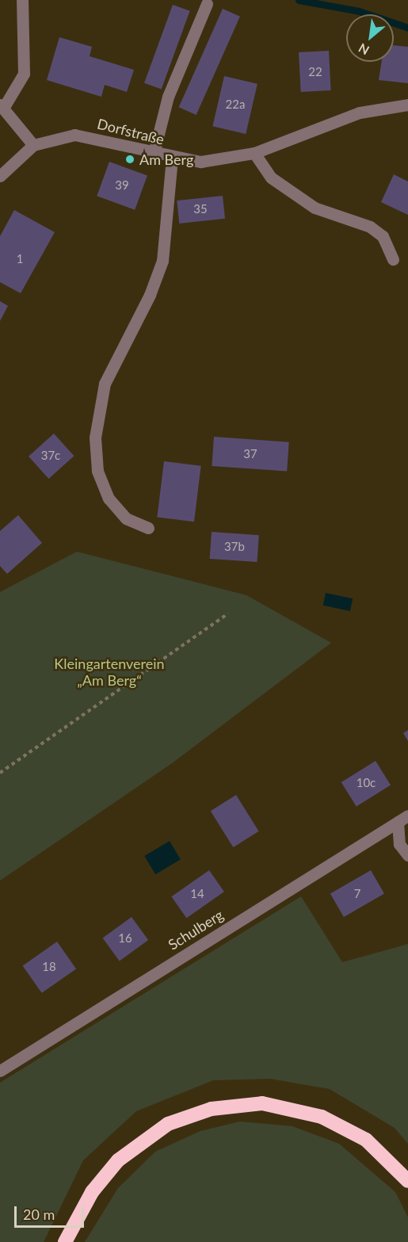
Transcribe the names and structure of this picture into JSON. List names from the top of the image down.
{
  "streets": {
    "street": ["Dorfstraße", "Schulberg"]
  },
  "parks": ["Kleingartenverein „Am Berg“"],
  "places": ["Am Berg"],
  "house_numbers": [
    "22",
    "22a",
    "39",
    "35",
    "1",
    "37",
    "37c",
    "37b",
    "10c",
    "14",
    "7",
    "16",
    "18"
  ],
  "scale_bar": "20 m",
  "north": "bottom left"
}
